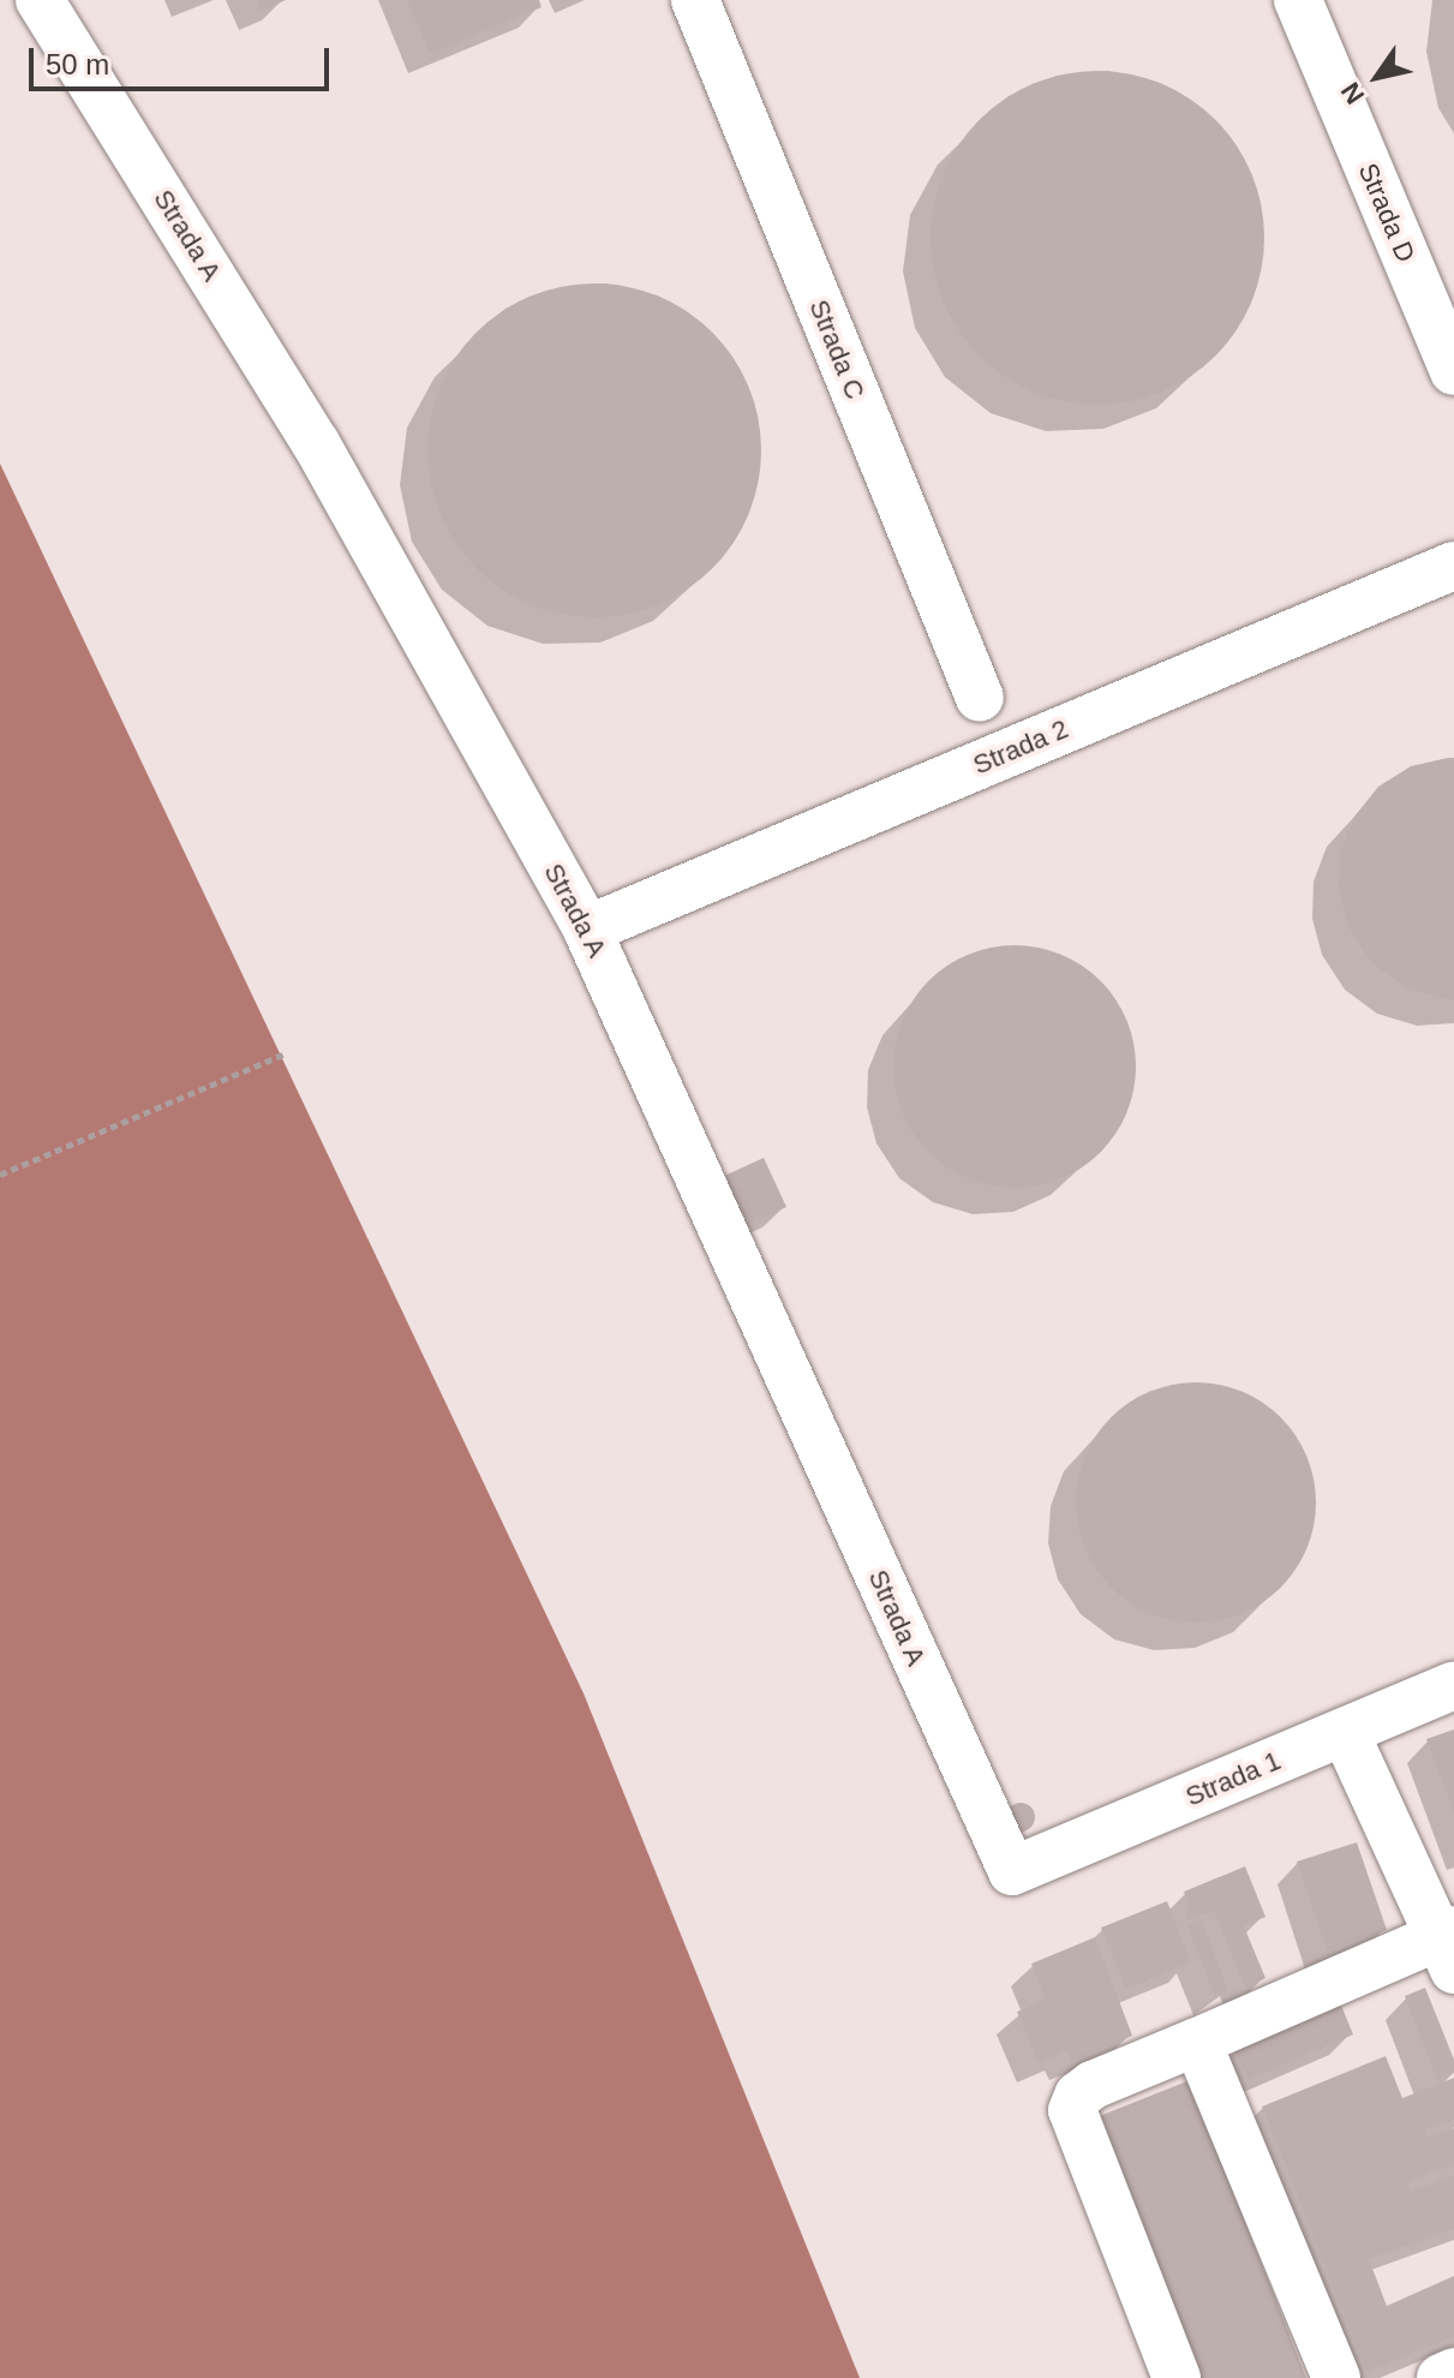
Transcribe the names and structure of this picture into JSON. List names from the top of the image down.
{
  "streets": {
    "lane": [
      "Strada D",
      "Strada A",
      "Strada C",
      "Strada 2",
      "Strada 1"
    ]
  },
  "crossings": [
    ["Strada A", "Strada 2"],
    ["Strada A", "Strada 1"]
  ],
  "scale_bar": "50 m",
  "north": "bottom left"
}
